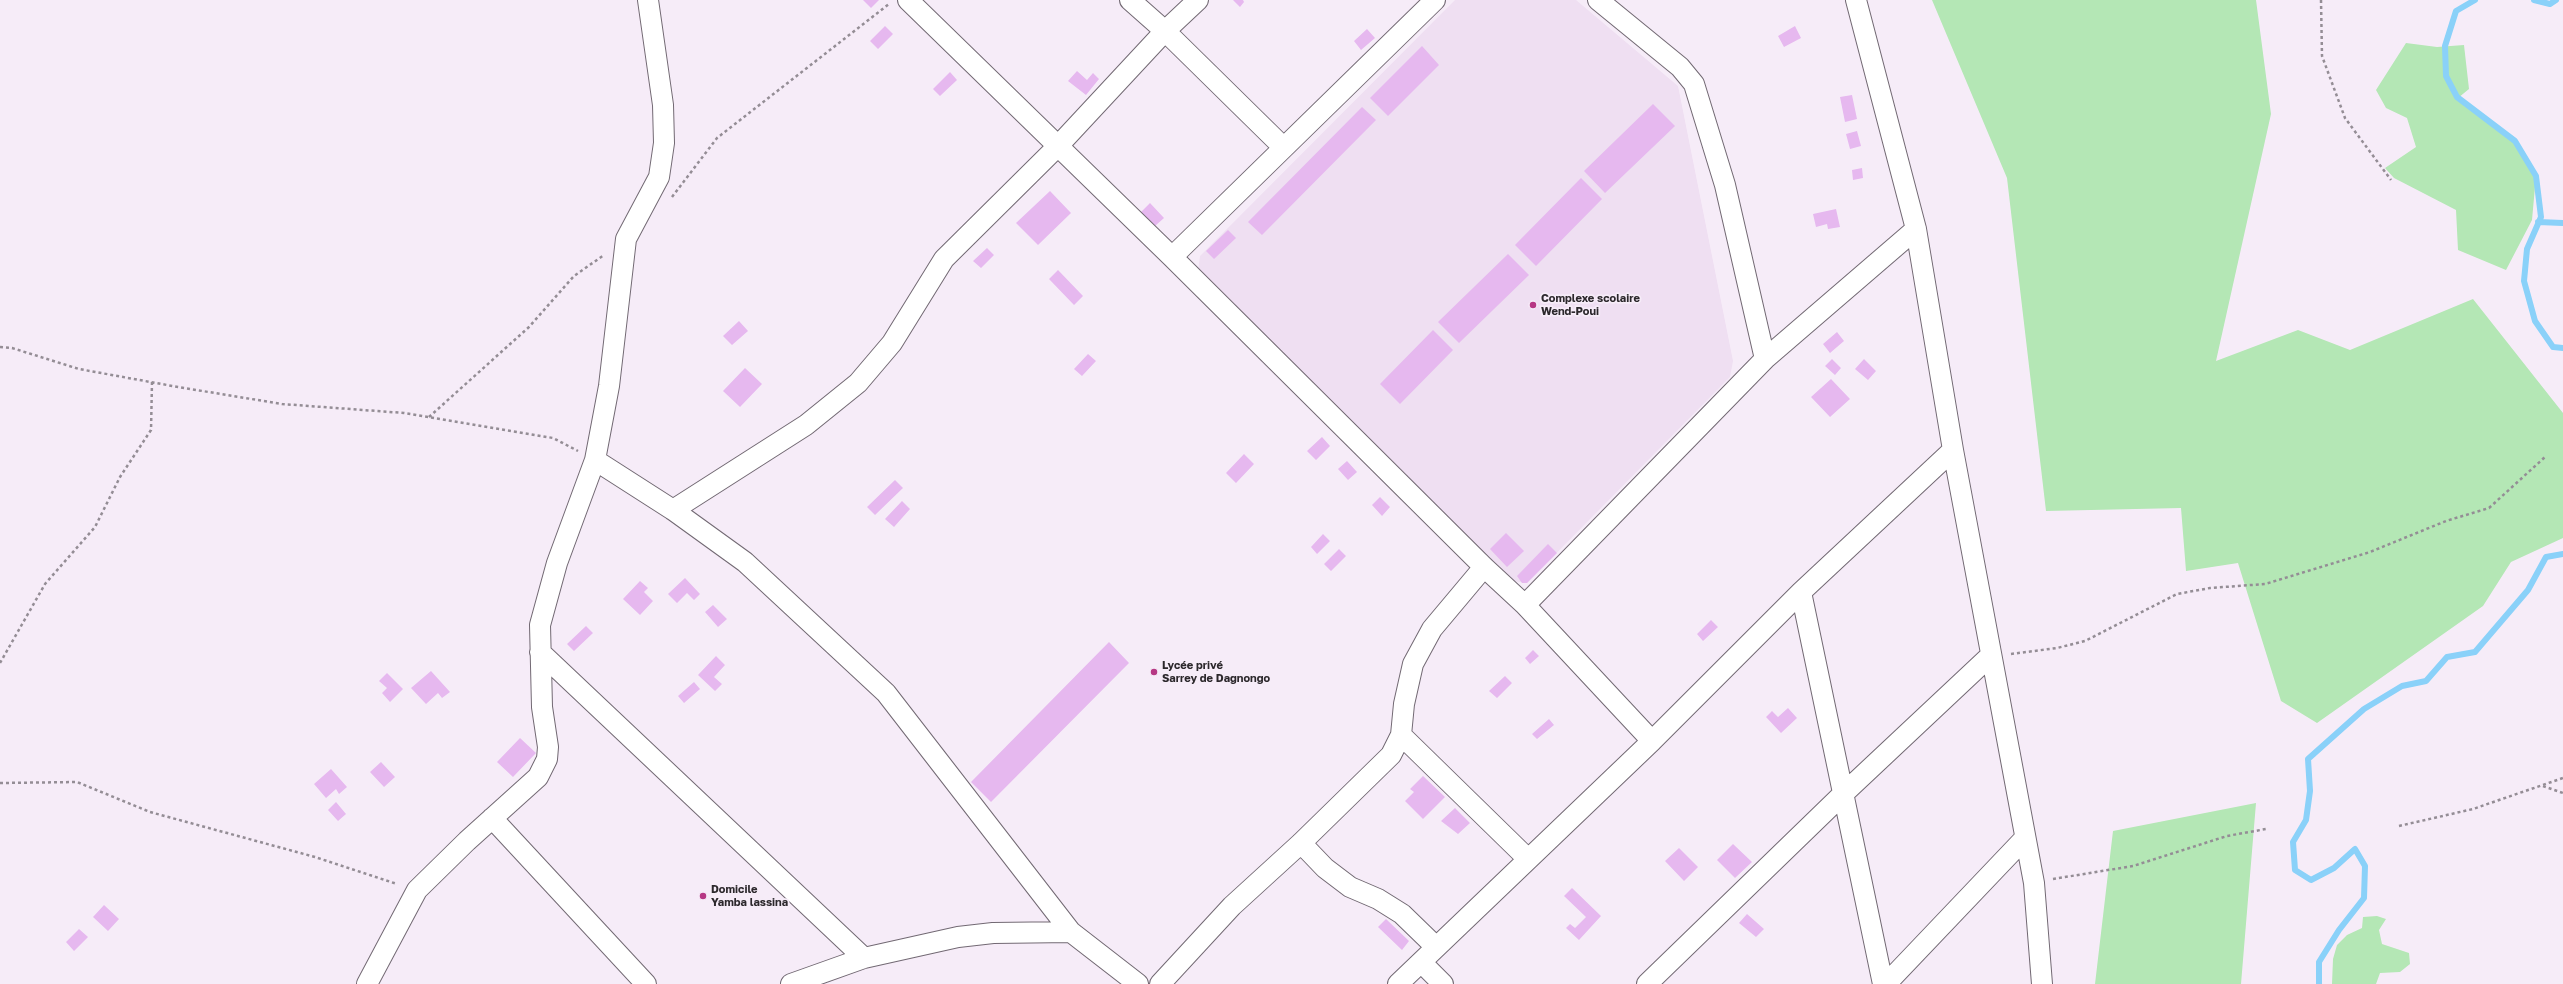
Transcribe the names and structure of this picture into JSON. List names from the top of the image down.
{
  "places": ["Complexe scolaire Wend-Poui", "Lycée privé Sarrey de Dagnongo", "Domicile Yamba lassina"]
}
